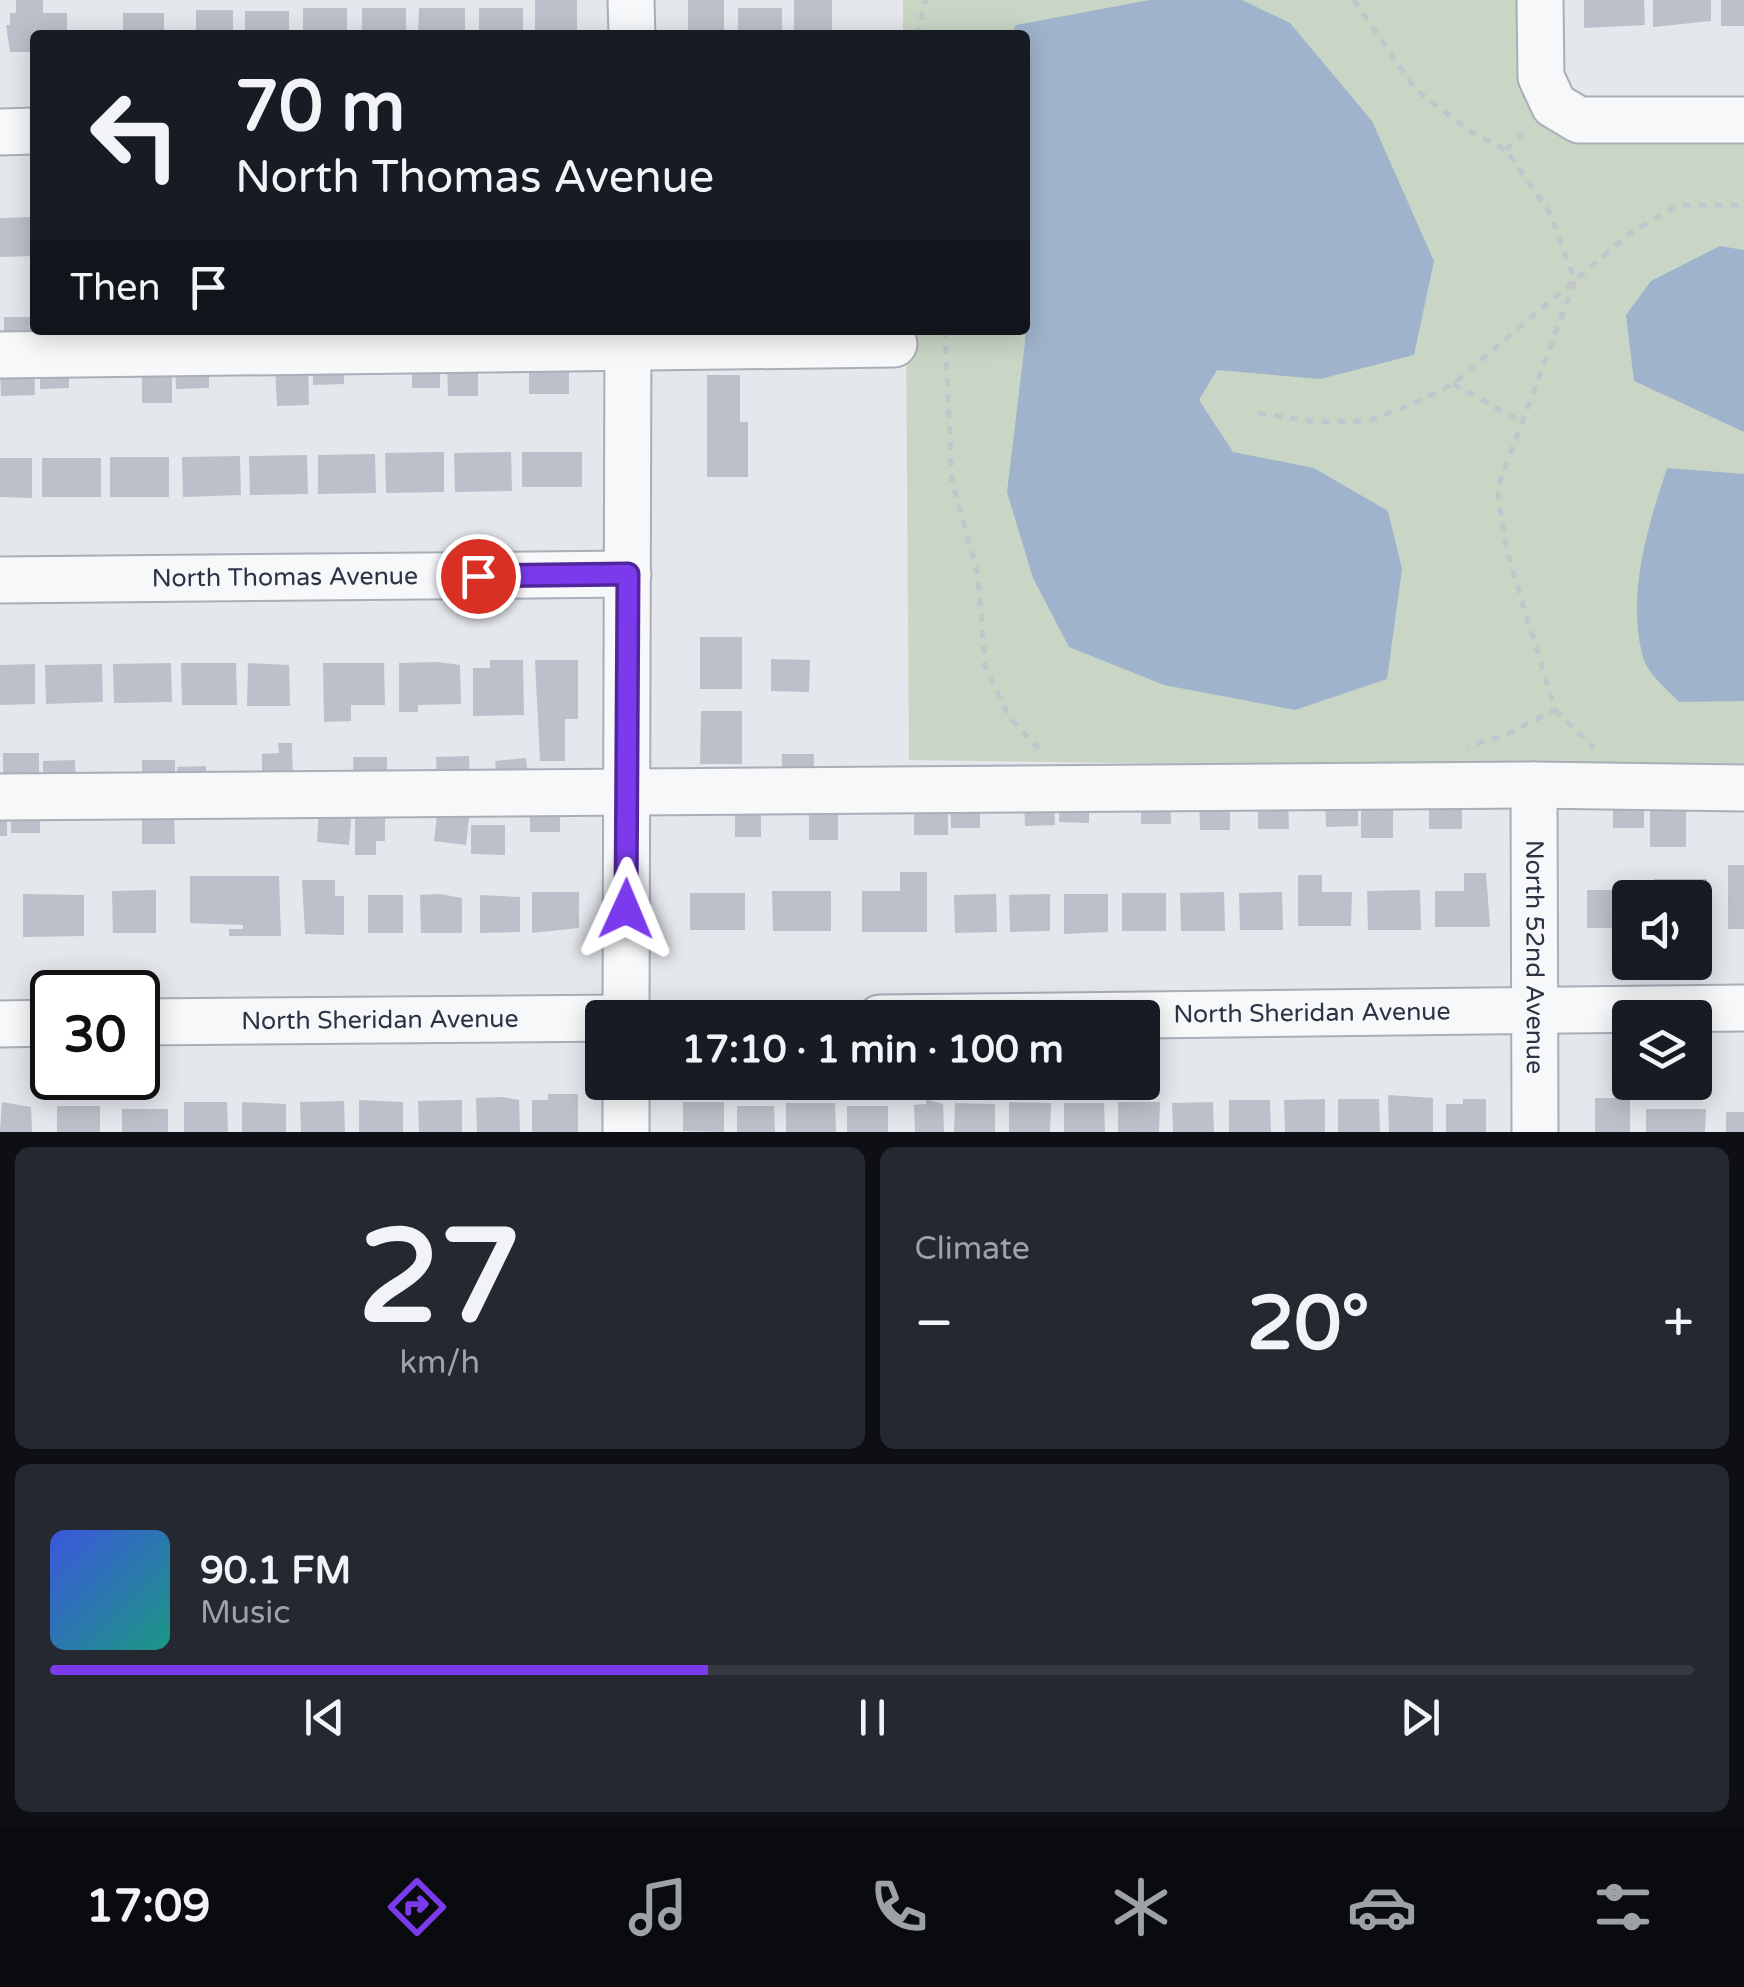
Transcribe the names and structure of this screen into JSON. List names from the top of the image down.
{
  "streets": {
    "street": ["North Thomas Avenue", "North 52nd Avenue", "North Sheridan Avenue"]
  },
  "crossings": [
    ["North 52nd Avenue", "North Sheridan Avenue"]
  ],
  "page": {
    "turn": ["70 m", "North Thomas Avenue"],
    "then": "Then",
    "limit": "30",
    "trip": "17:10 · 1 min · 100 m",
    "tile": [
      ["27", "km/h"],
      "Climate"
    ],
    "heat": ["−", "20°", "+"],
    "song": ["90.1 FM", "Music"],
    "tabs": "17:09"
  }
}
